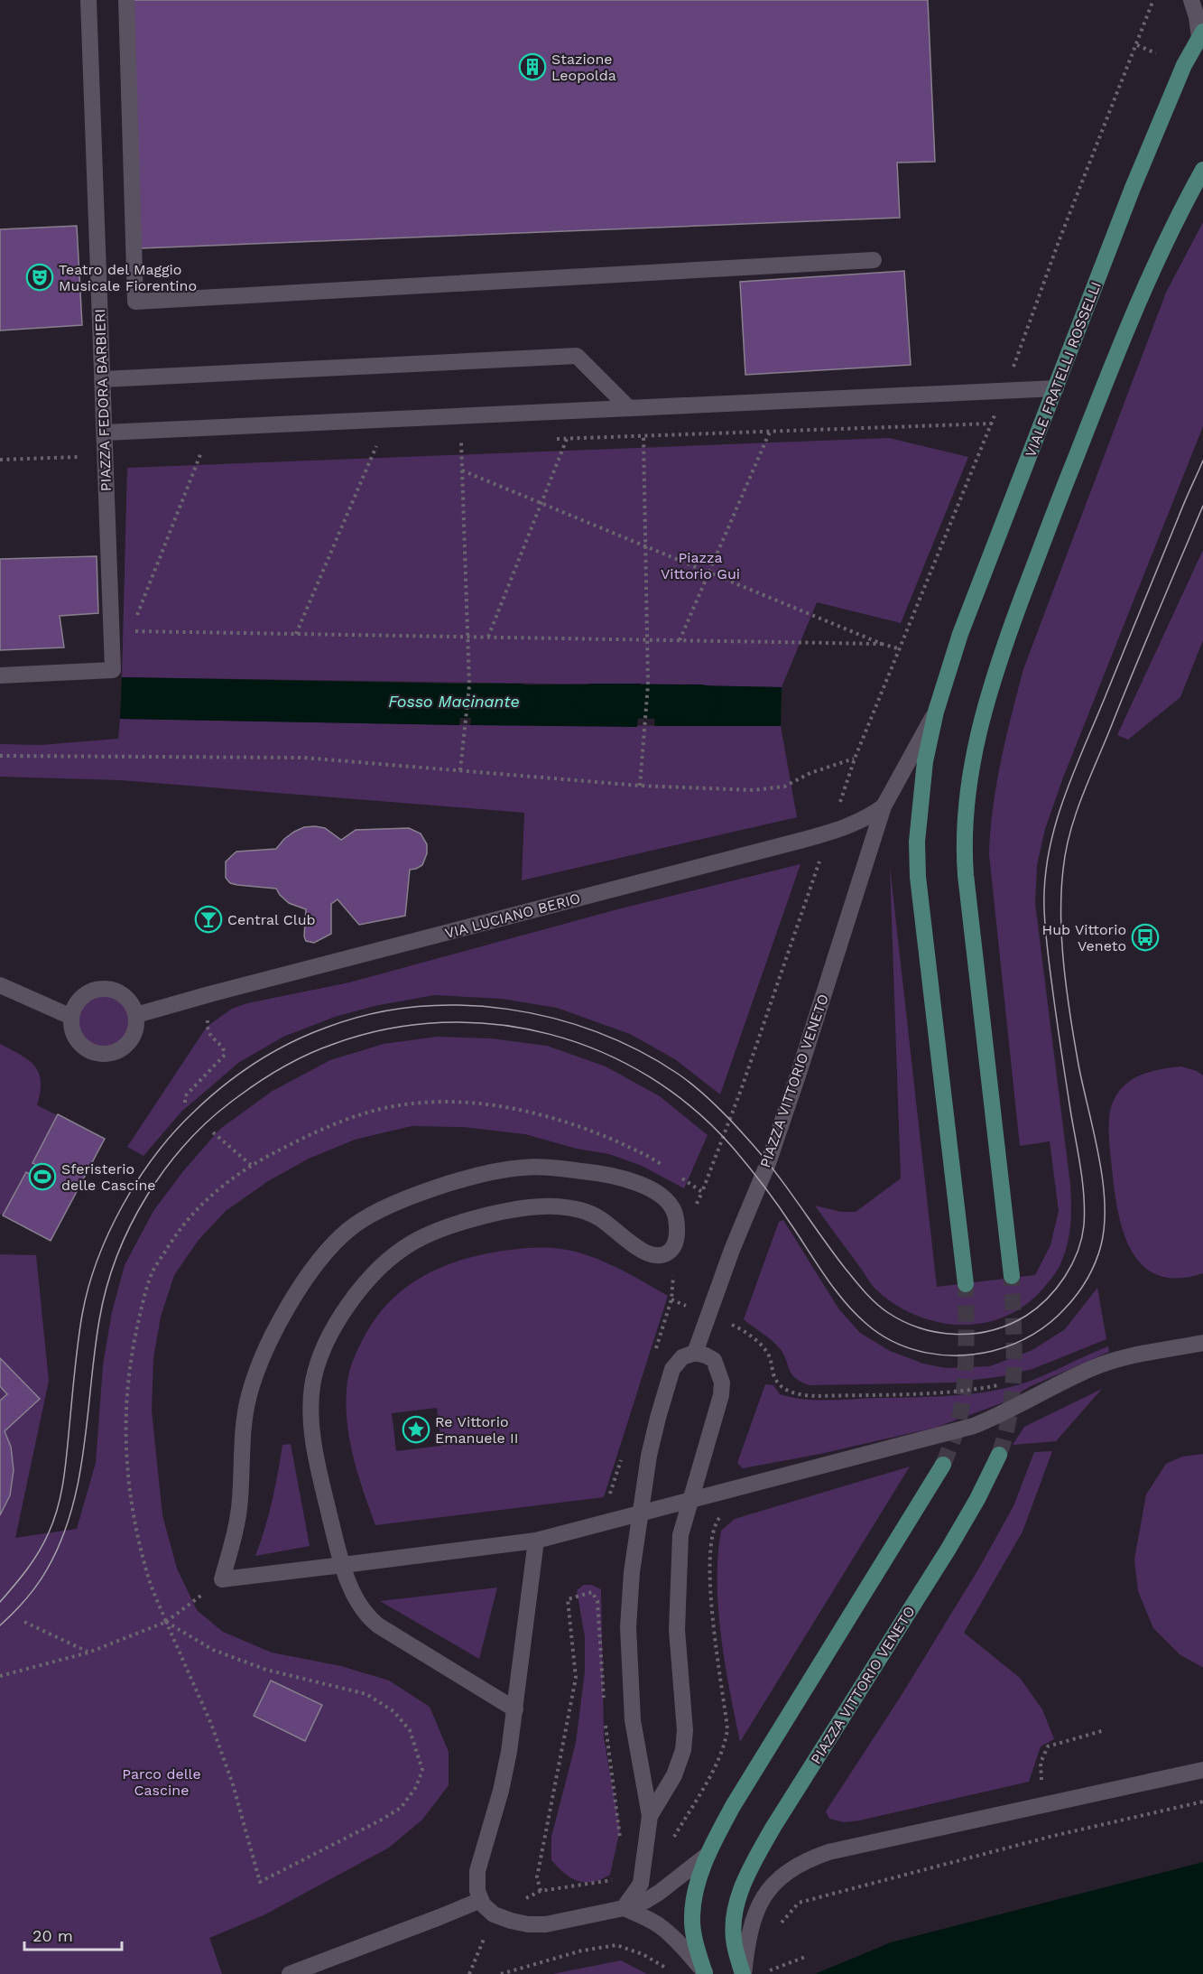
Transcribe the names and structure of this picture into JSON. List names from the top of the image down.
{
  "streets": {
    "main road": ["VIALE FRATELLI ROSSELLI", "PIAZZA VITTORIO VENETO"],
    "street": ["PIAZZA FEDORA BARBIERI", "VIA LUCIANO BERIO"]
  },
  "crossings": [
    ["VIALE FRATELLI ROSSELLI", "PIAZZA VITTORIO VENETO"],
    ["VIA LUCIANO BERIO", "PIAZZA VITTORIO VENETO"]
  ],
  "water": ["Fosso Macinante"],
  "parks": ["Piazza Vittorio Gui", "Parco delle Cascine"],
  "places": {
    "building": ["Stazione Leopolda"],
    "theatre": ["Teatro del Maggio Musicale Fiorentino"],
    "bar": ["Central Club"],
    "bus stop": ["Hub Vittorio Veneto"],
    "sports": ["Sferisterio delle Cascine"],
    "place": ["Re Vittorio Emanuele II"]
  },
  "scale_bar": "20 m"
}
